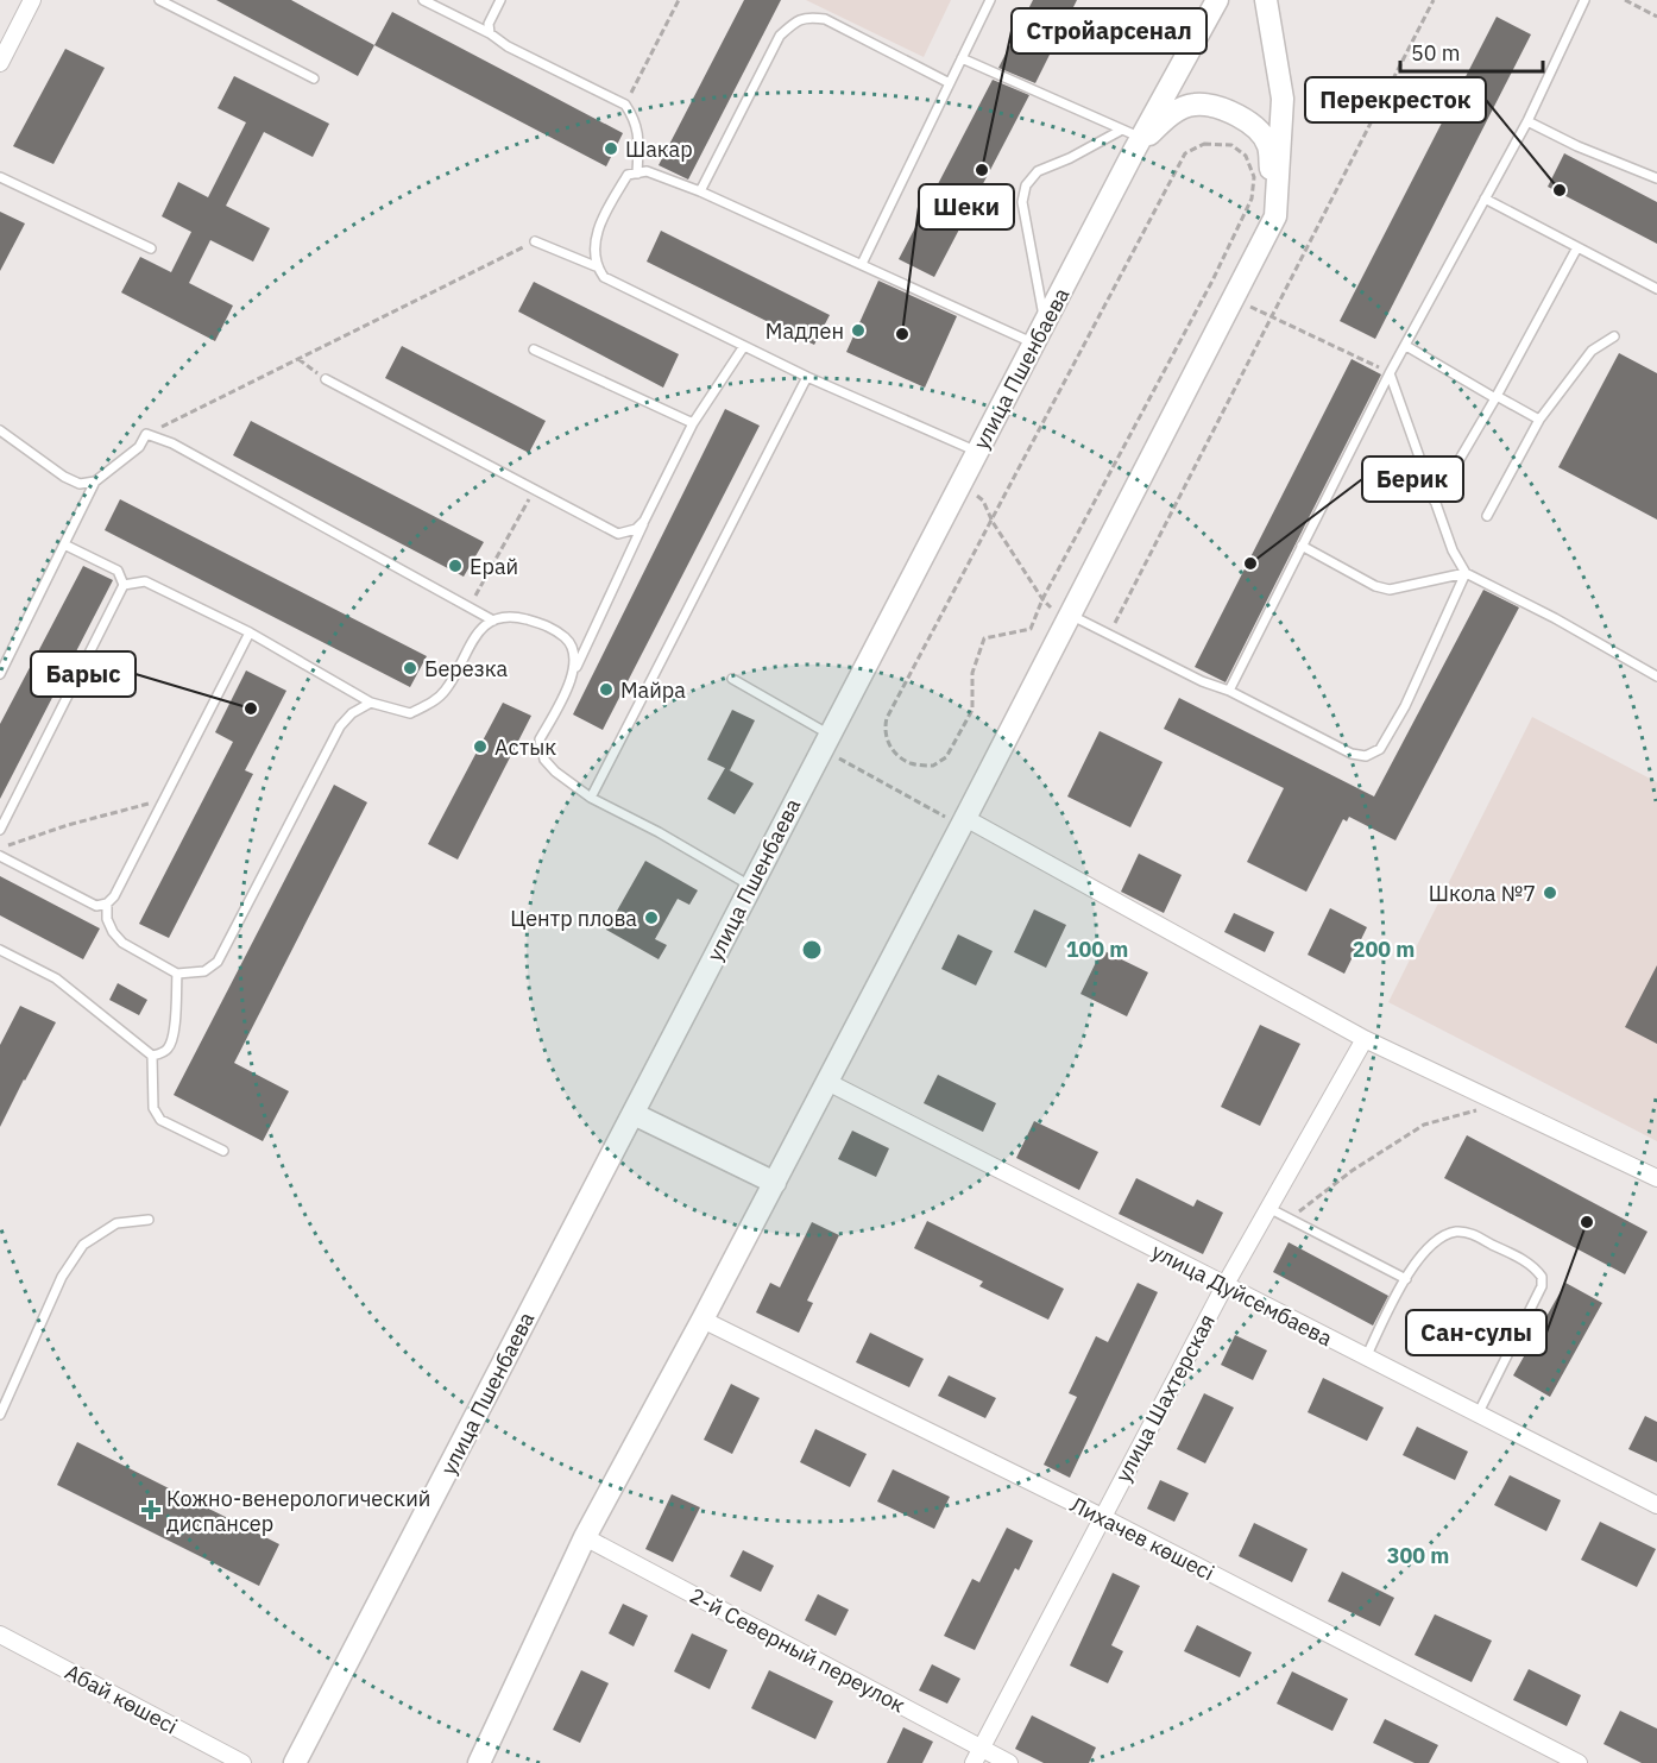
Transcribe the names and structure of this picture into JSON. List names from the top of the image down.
{
  "streets": {
    "main road": ["улица Пшенбаева"],
    "street": [
      "улица Дуйсембаева",
      "улица Шахтерская",
      "Лихачев көшесі",
      "2-й Северный переулок",
      "Абай көшесі"
    ]
  },
  "crossings": [
    ["улица Дуйсембаева", "улица Шахтерская"],
    ["улица Шахтерская", "Лихачев көшесі"],
    ["улица Шахтерская", "2-й Северный переулок"]
  ],
  "places": {
    "other": [
      "Шакар",
      "Стройарсенал",
      "Перекресток",
      "Мадлен",
      "Шеки",
      "Берик",
      "Ерай",
      "Березка",
      "Майра",
      "Барыс",
      "Астык",
      "Школа №7",
      "Центр плова",
      "Сан-сулы"
    ],
    "health": ["Кожно-венерологический диспансер"]
  },
  "scale_bar": "50 m",
  "rings": ["100 m", "200 m", "300 m"]
}
